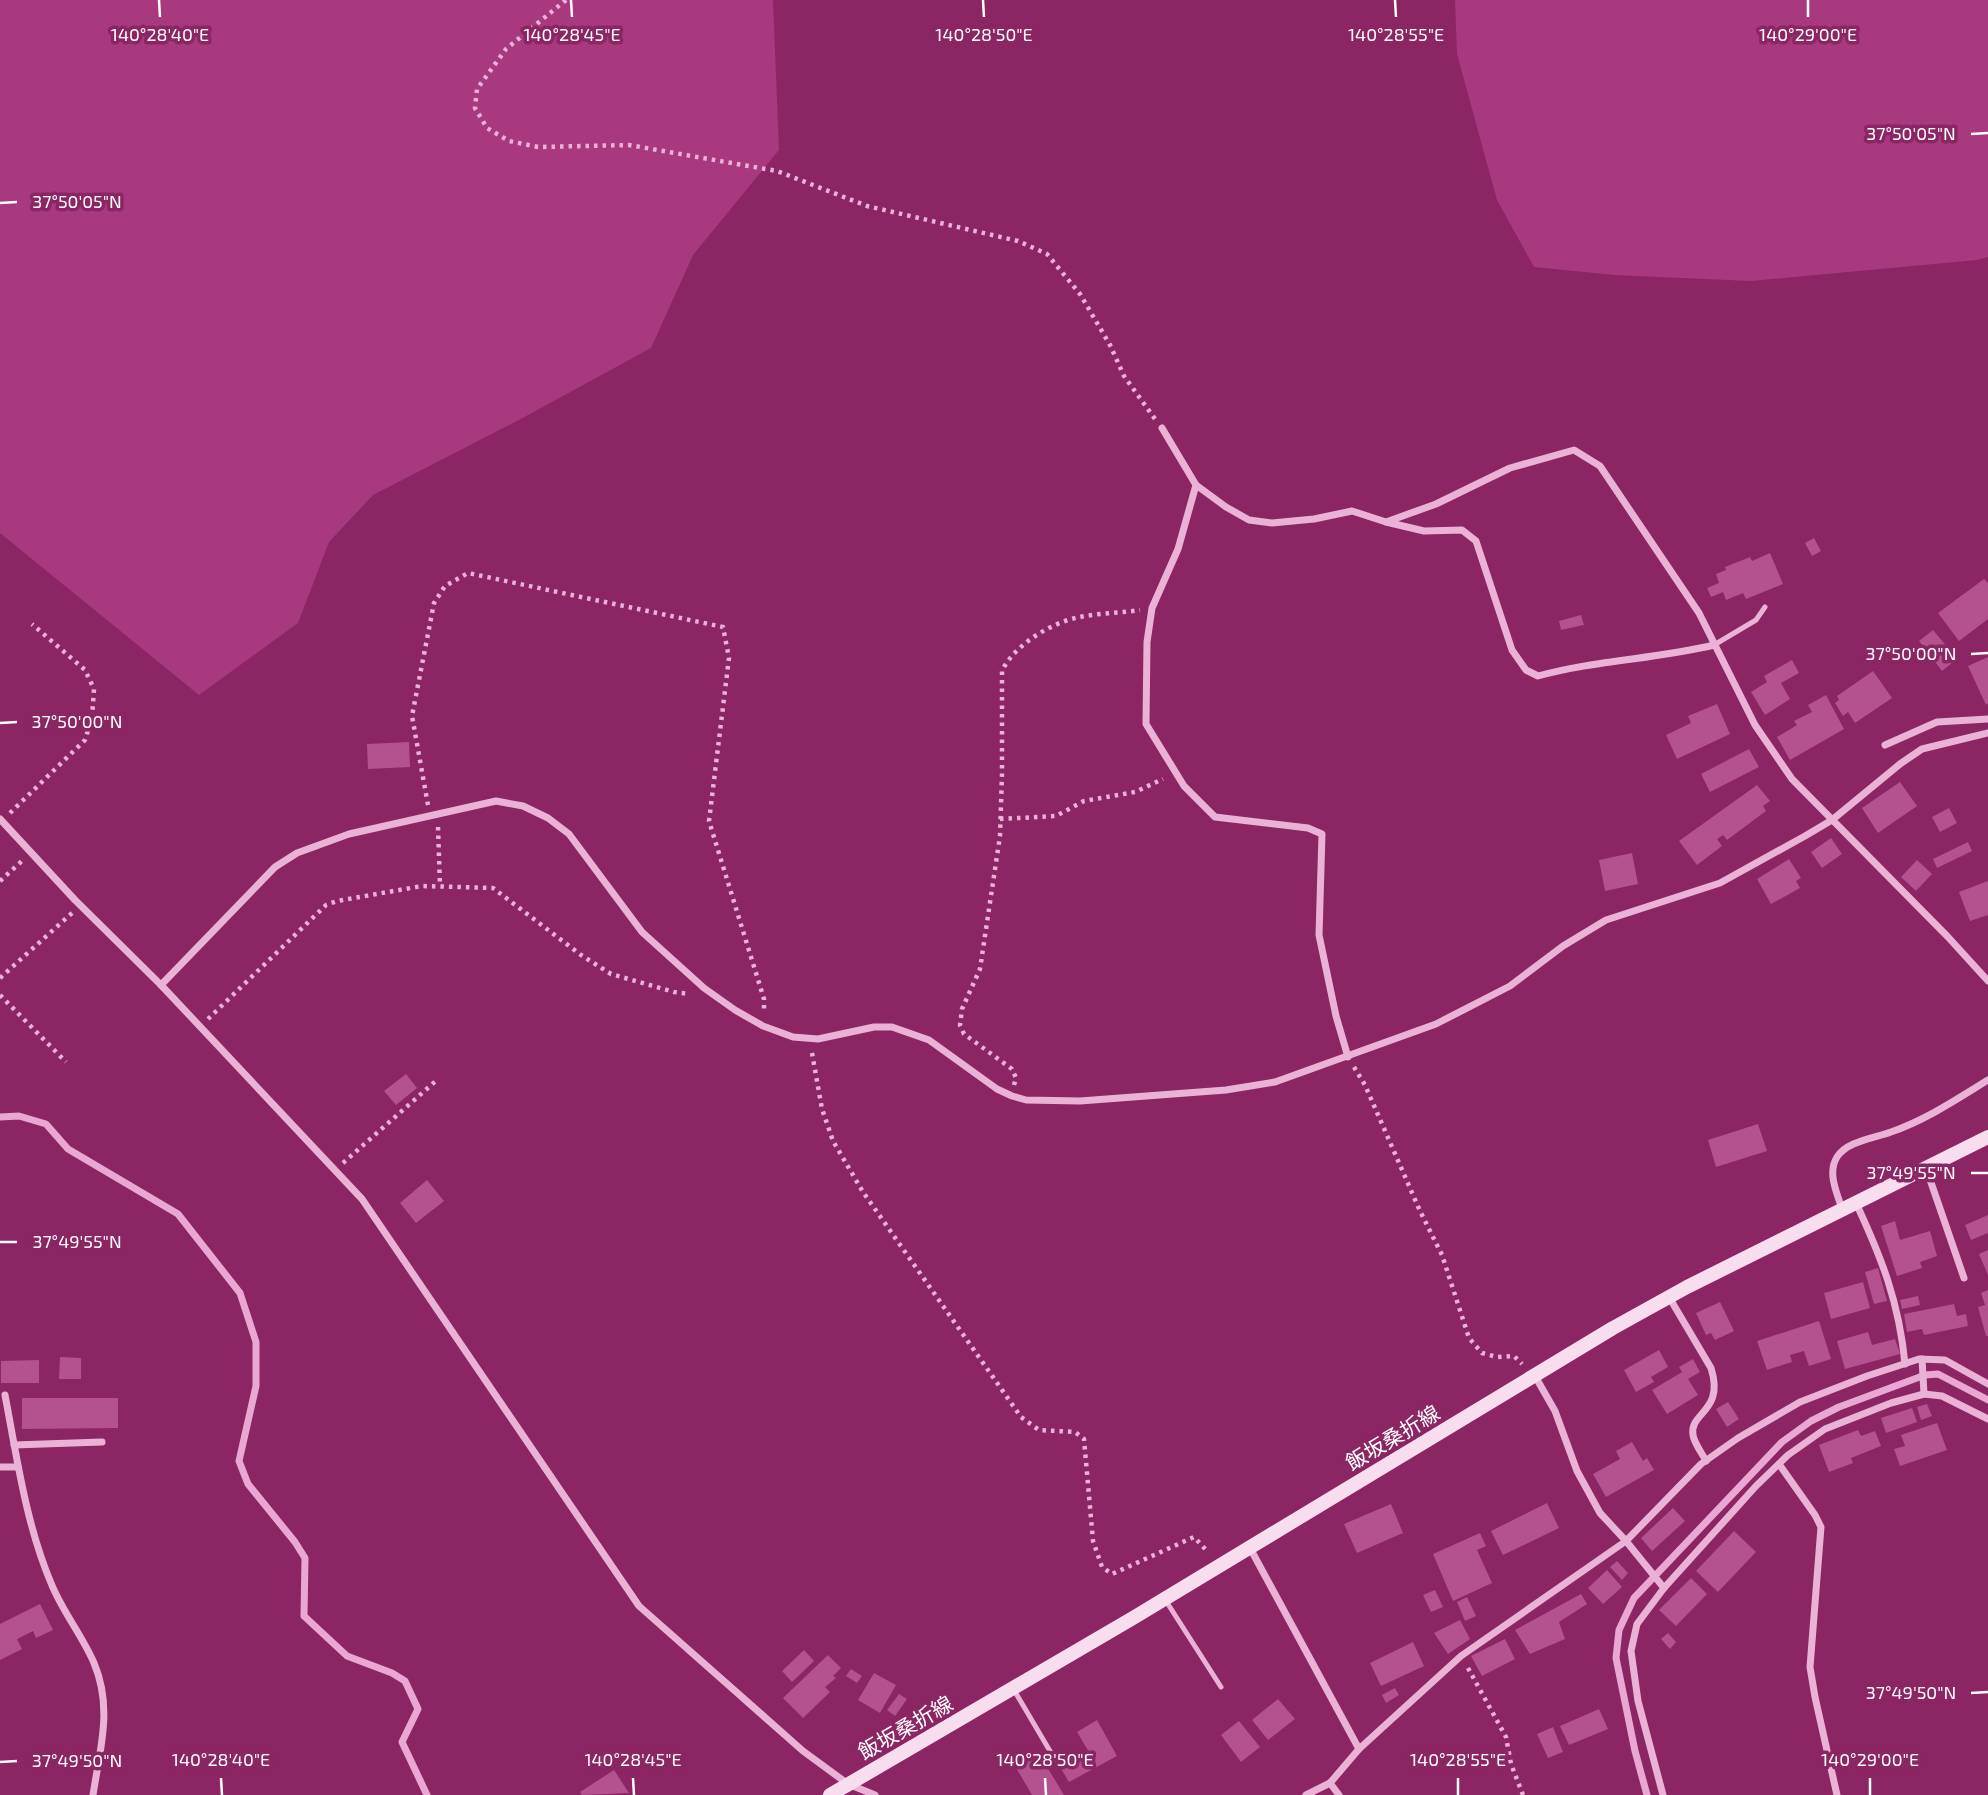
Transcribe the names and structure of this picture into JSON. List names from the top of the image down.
{
  "streets": {
    "main road": ["飯坂桑折線"]
  },
  "coordinates": [
    "140°28'40\"E",
    "140°28'45\"E",
    "140°28'50\"E",
    "140°28'55\"E",
    "140°29'00\"E",
    "37°50'05\"N",
    "37°50'00\"N",
    "37°49'55\"N",
    "37°49'50\"N"
  ]
}
